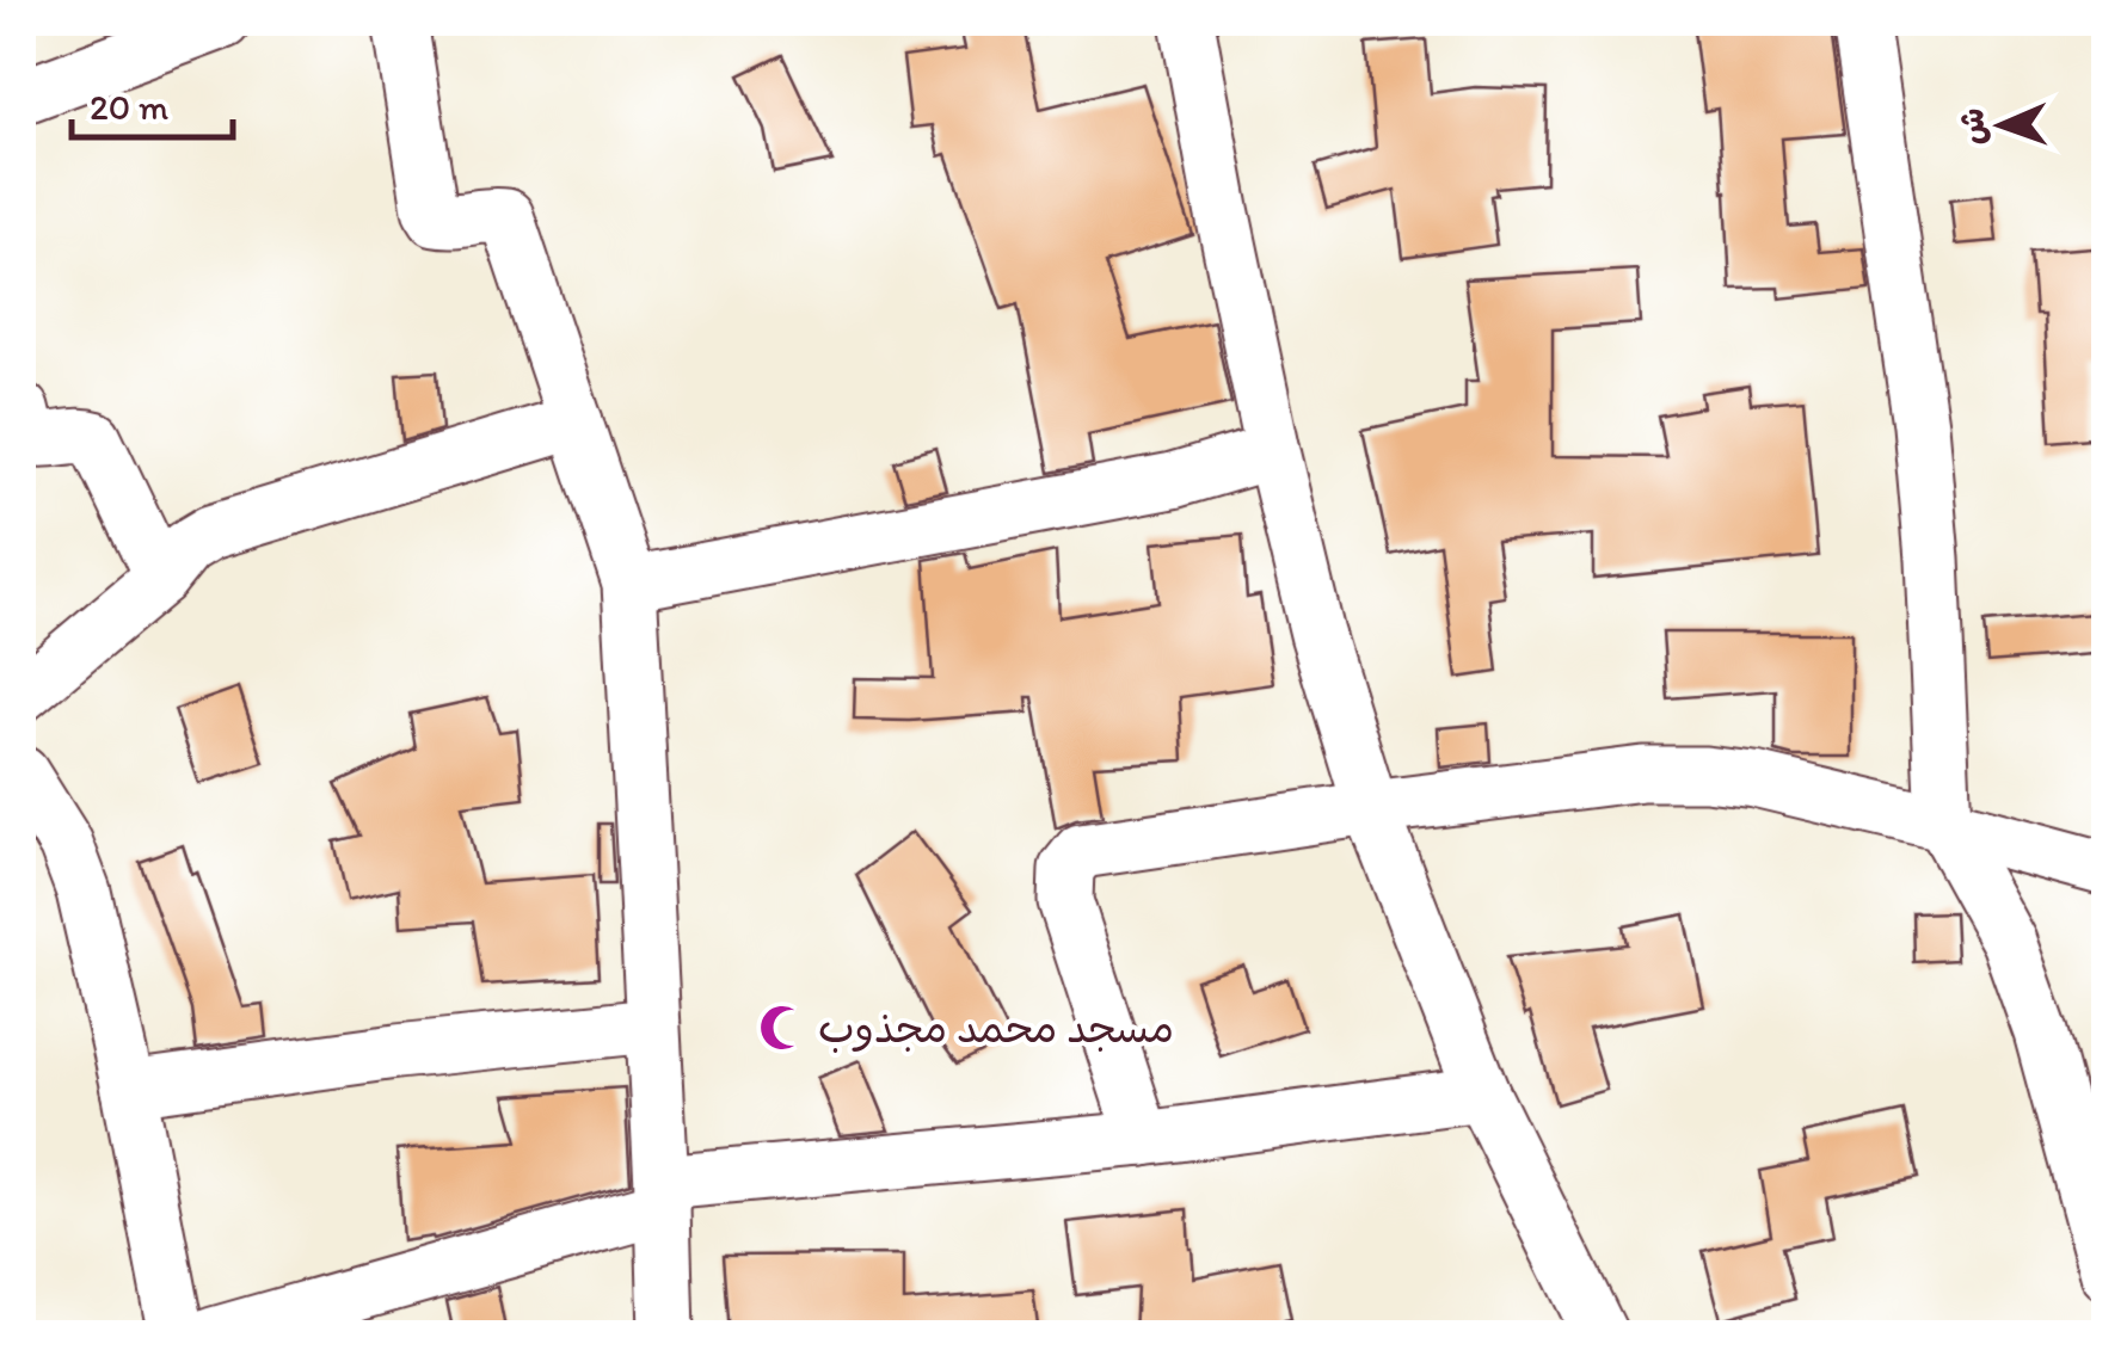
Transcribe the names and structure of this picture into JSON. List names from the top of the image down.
{
  "places": {
    "mosque": ["مسجد محمد مجذوب"]
  },
  "scale_bar": "20 m",
  "north": "left"
}
